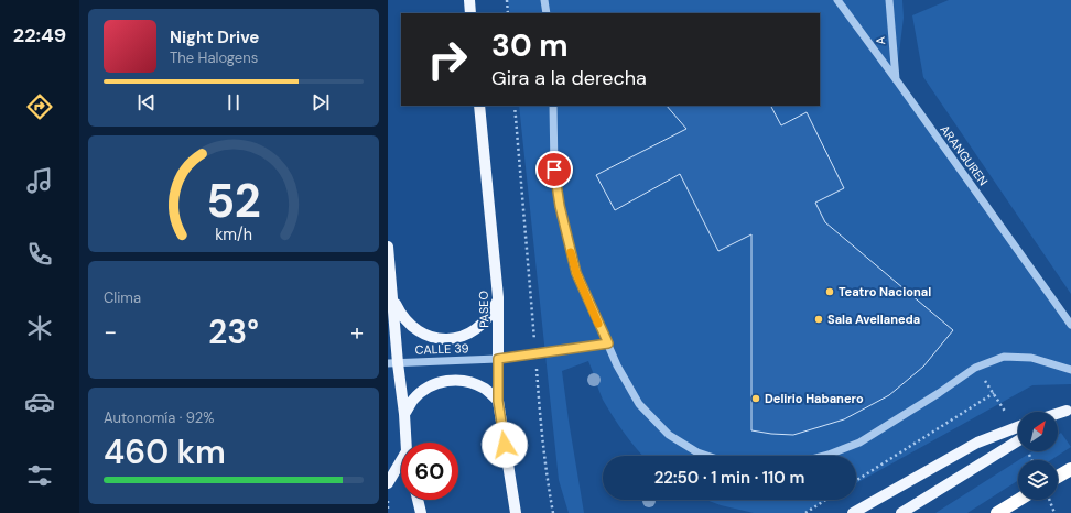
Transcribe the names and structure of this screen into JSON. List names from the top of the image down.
{
  "streets": {
    "main road": ["PASEO"],
    "street": ["A", "ARANGUREN", "CALLE 39"]
  },
  "crossings": [
    ["A", "ARANGUREN"],
    ["PASEO", "CALLE 39"]
  ],
  "places": ["Teatro Nacional", "Sala Avellaneda", "Delirio Habanero"],
  "north": "top right",
  "page": {
    "tabs": "22:49",
    "turn": ["30 m", "Gira a la derecha"],
    "song": ["Night Drive", "The Halogens"],
    "tile": [
      "Clima",
      ["Autonomía · 92%", "460 km"]
    ],
    "heat": ["−", "23°", "+"],
    "limit": "60",
    "trip": "22:50 · 1 min · 110 m",
    "gauge": ["52", "km/h"]
  }
}
